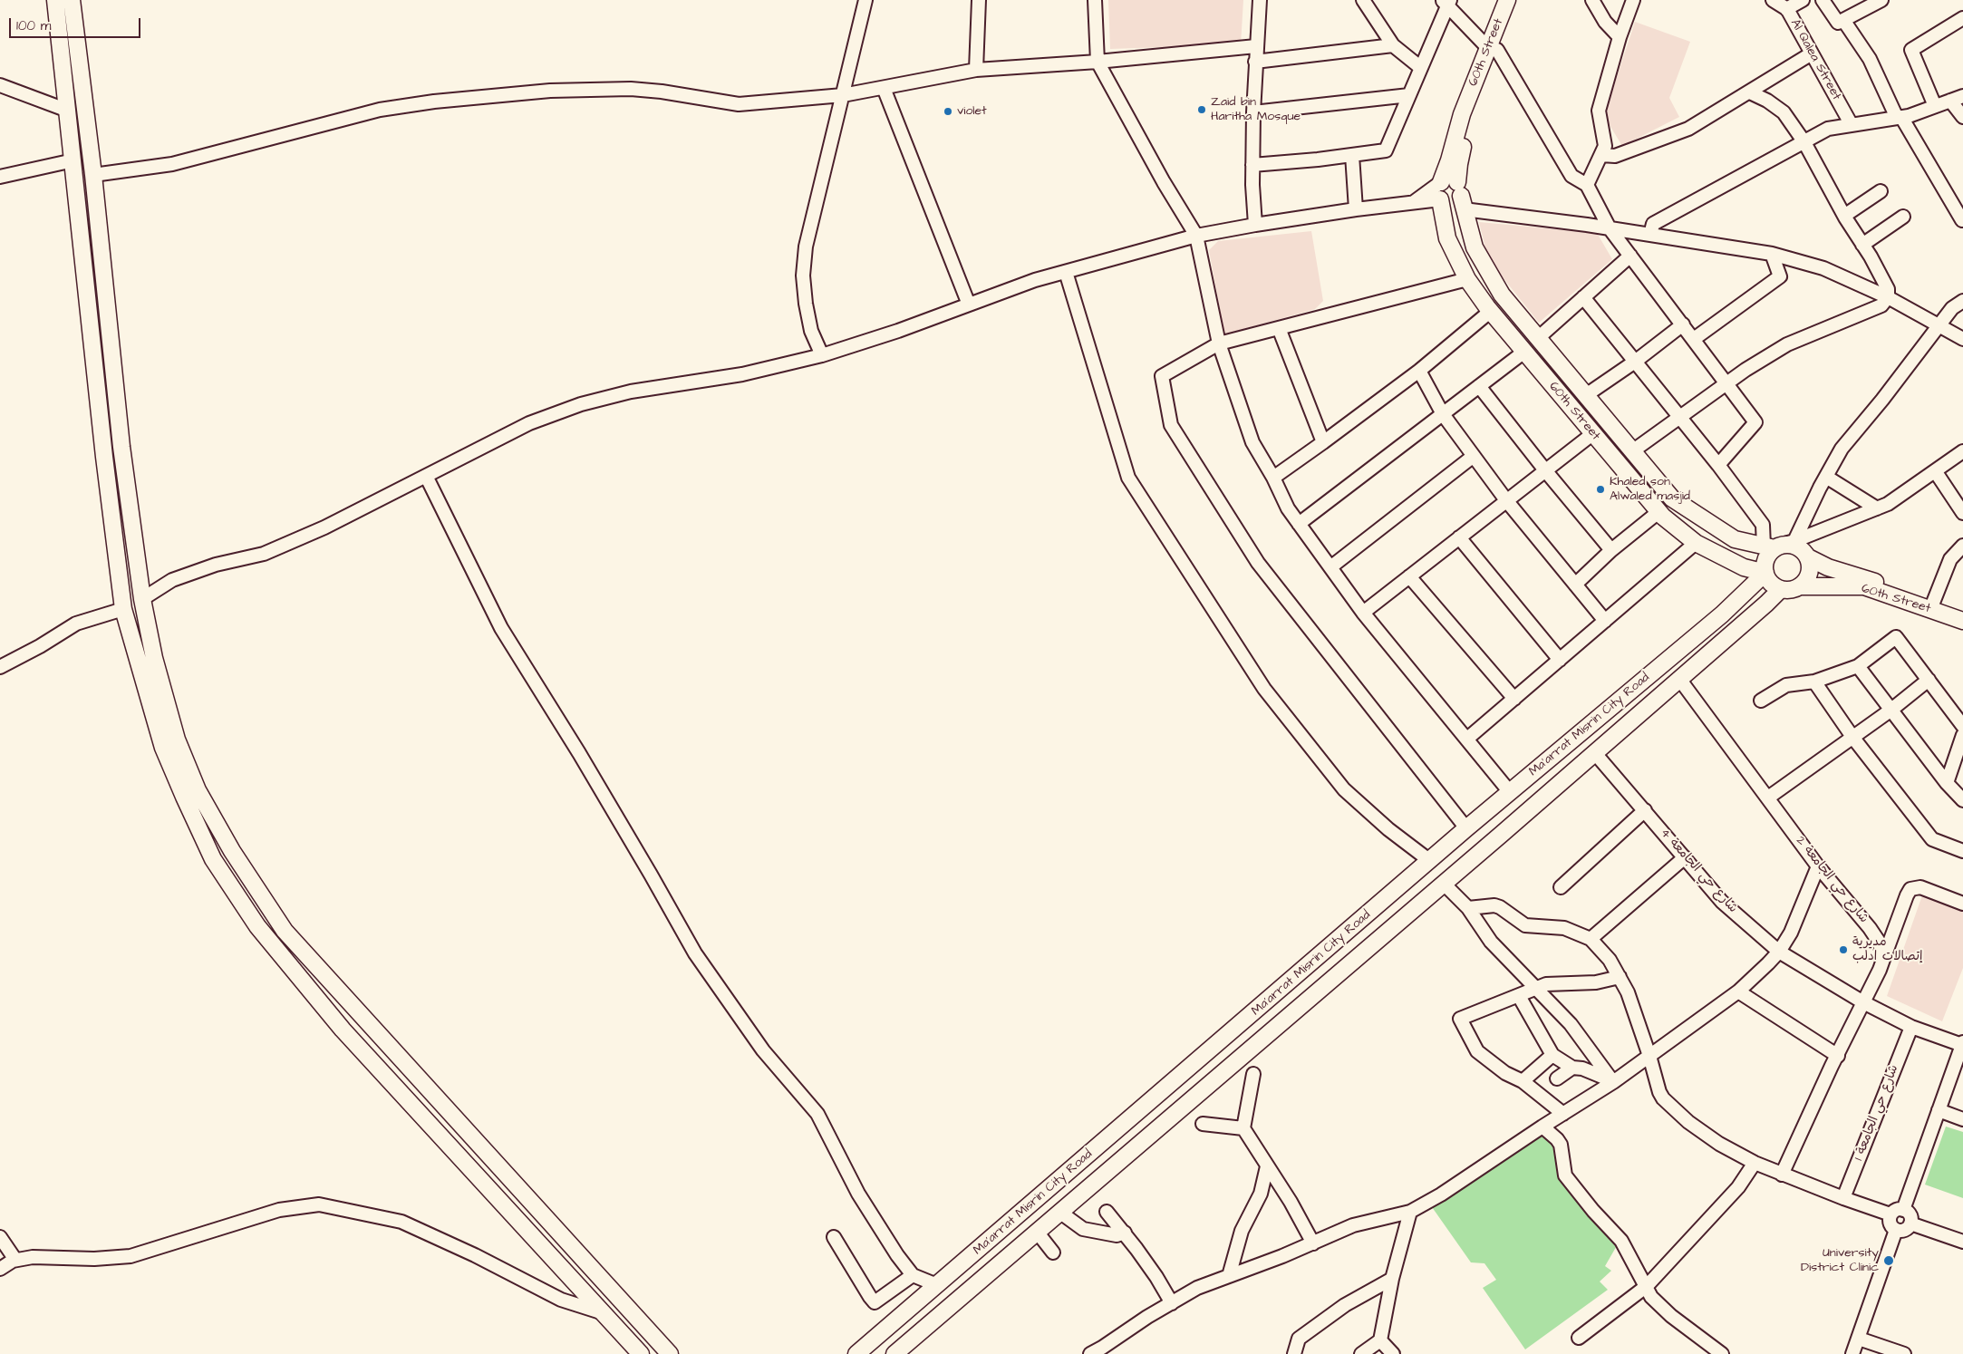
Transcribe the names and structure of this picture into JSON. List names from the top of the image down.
{
  "streets": {
    "main road": ["60th Street", "Ma'arrat Misrin City Road"],
    "street": [
      "Al Qalea Street",
      "شارع حي الجامعة 4",
      "شارع حي الجامعة 2",
      "شارع حي الجامعة 1"
    ]
  },
  "crossings": [
    ["60th Street", "Ma'arrat Misrin City Road"],
    ["Ma'arrat Misrin City Road", "شارع حي الجامعة 4"],
    ["Ma'arrat Misrin City Road", "شارع حي الجامعة 2"],
    ["شارع حي الجامعة 4", "شارع حي الجامعة 1"]
  ],
  "places": [
    "Zaid bin Haritha Mosque",
    "violet",
    "Khaled son Alwaled masjid",
    "مديرية إتصالات ادلب",
    "University District Clinic"
  ],
  "scale_bar": "100 m"
}
